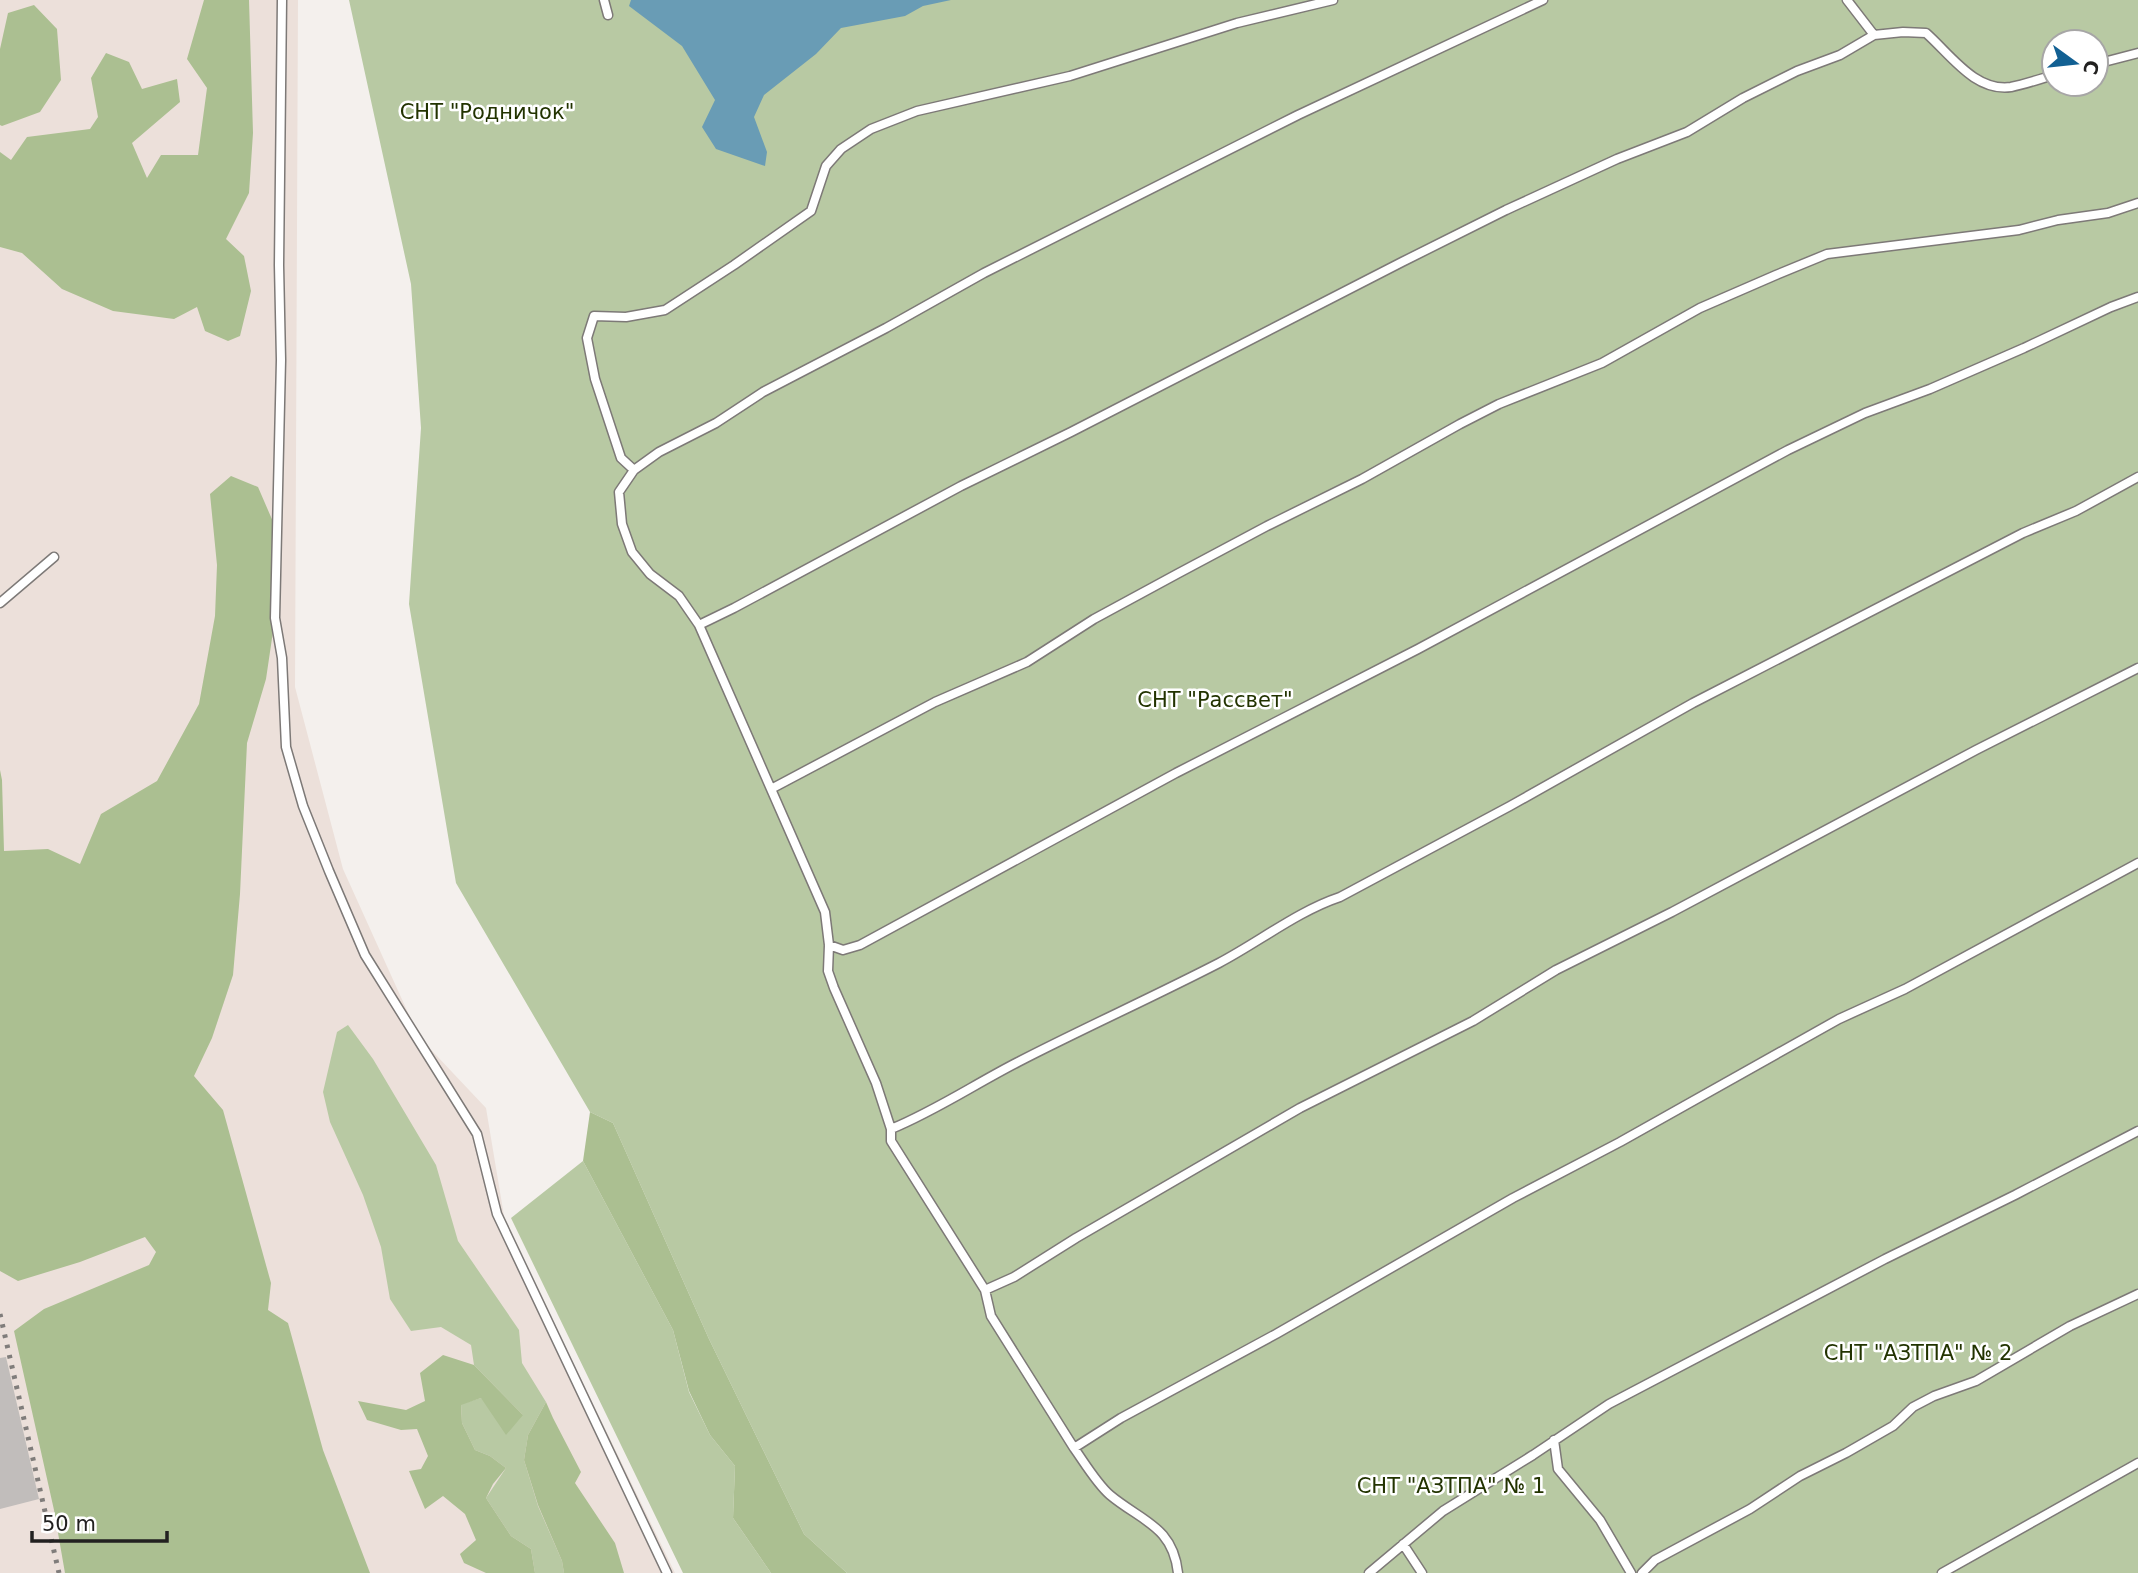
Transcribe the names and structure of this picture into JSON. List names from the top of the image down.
{
  "parks": [
    "СНТ \"Родничок\"",
    "СНТ \"Рассвет\"",
    "СНТ \"АЗТПА\" № 2",
    "СНТ \"АЗТПА\" № 1"
  ],
  "scale_bar": "50 m",
  "north": "right"
}
